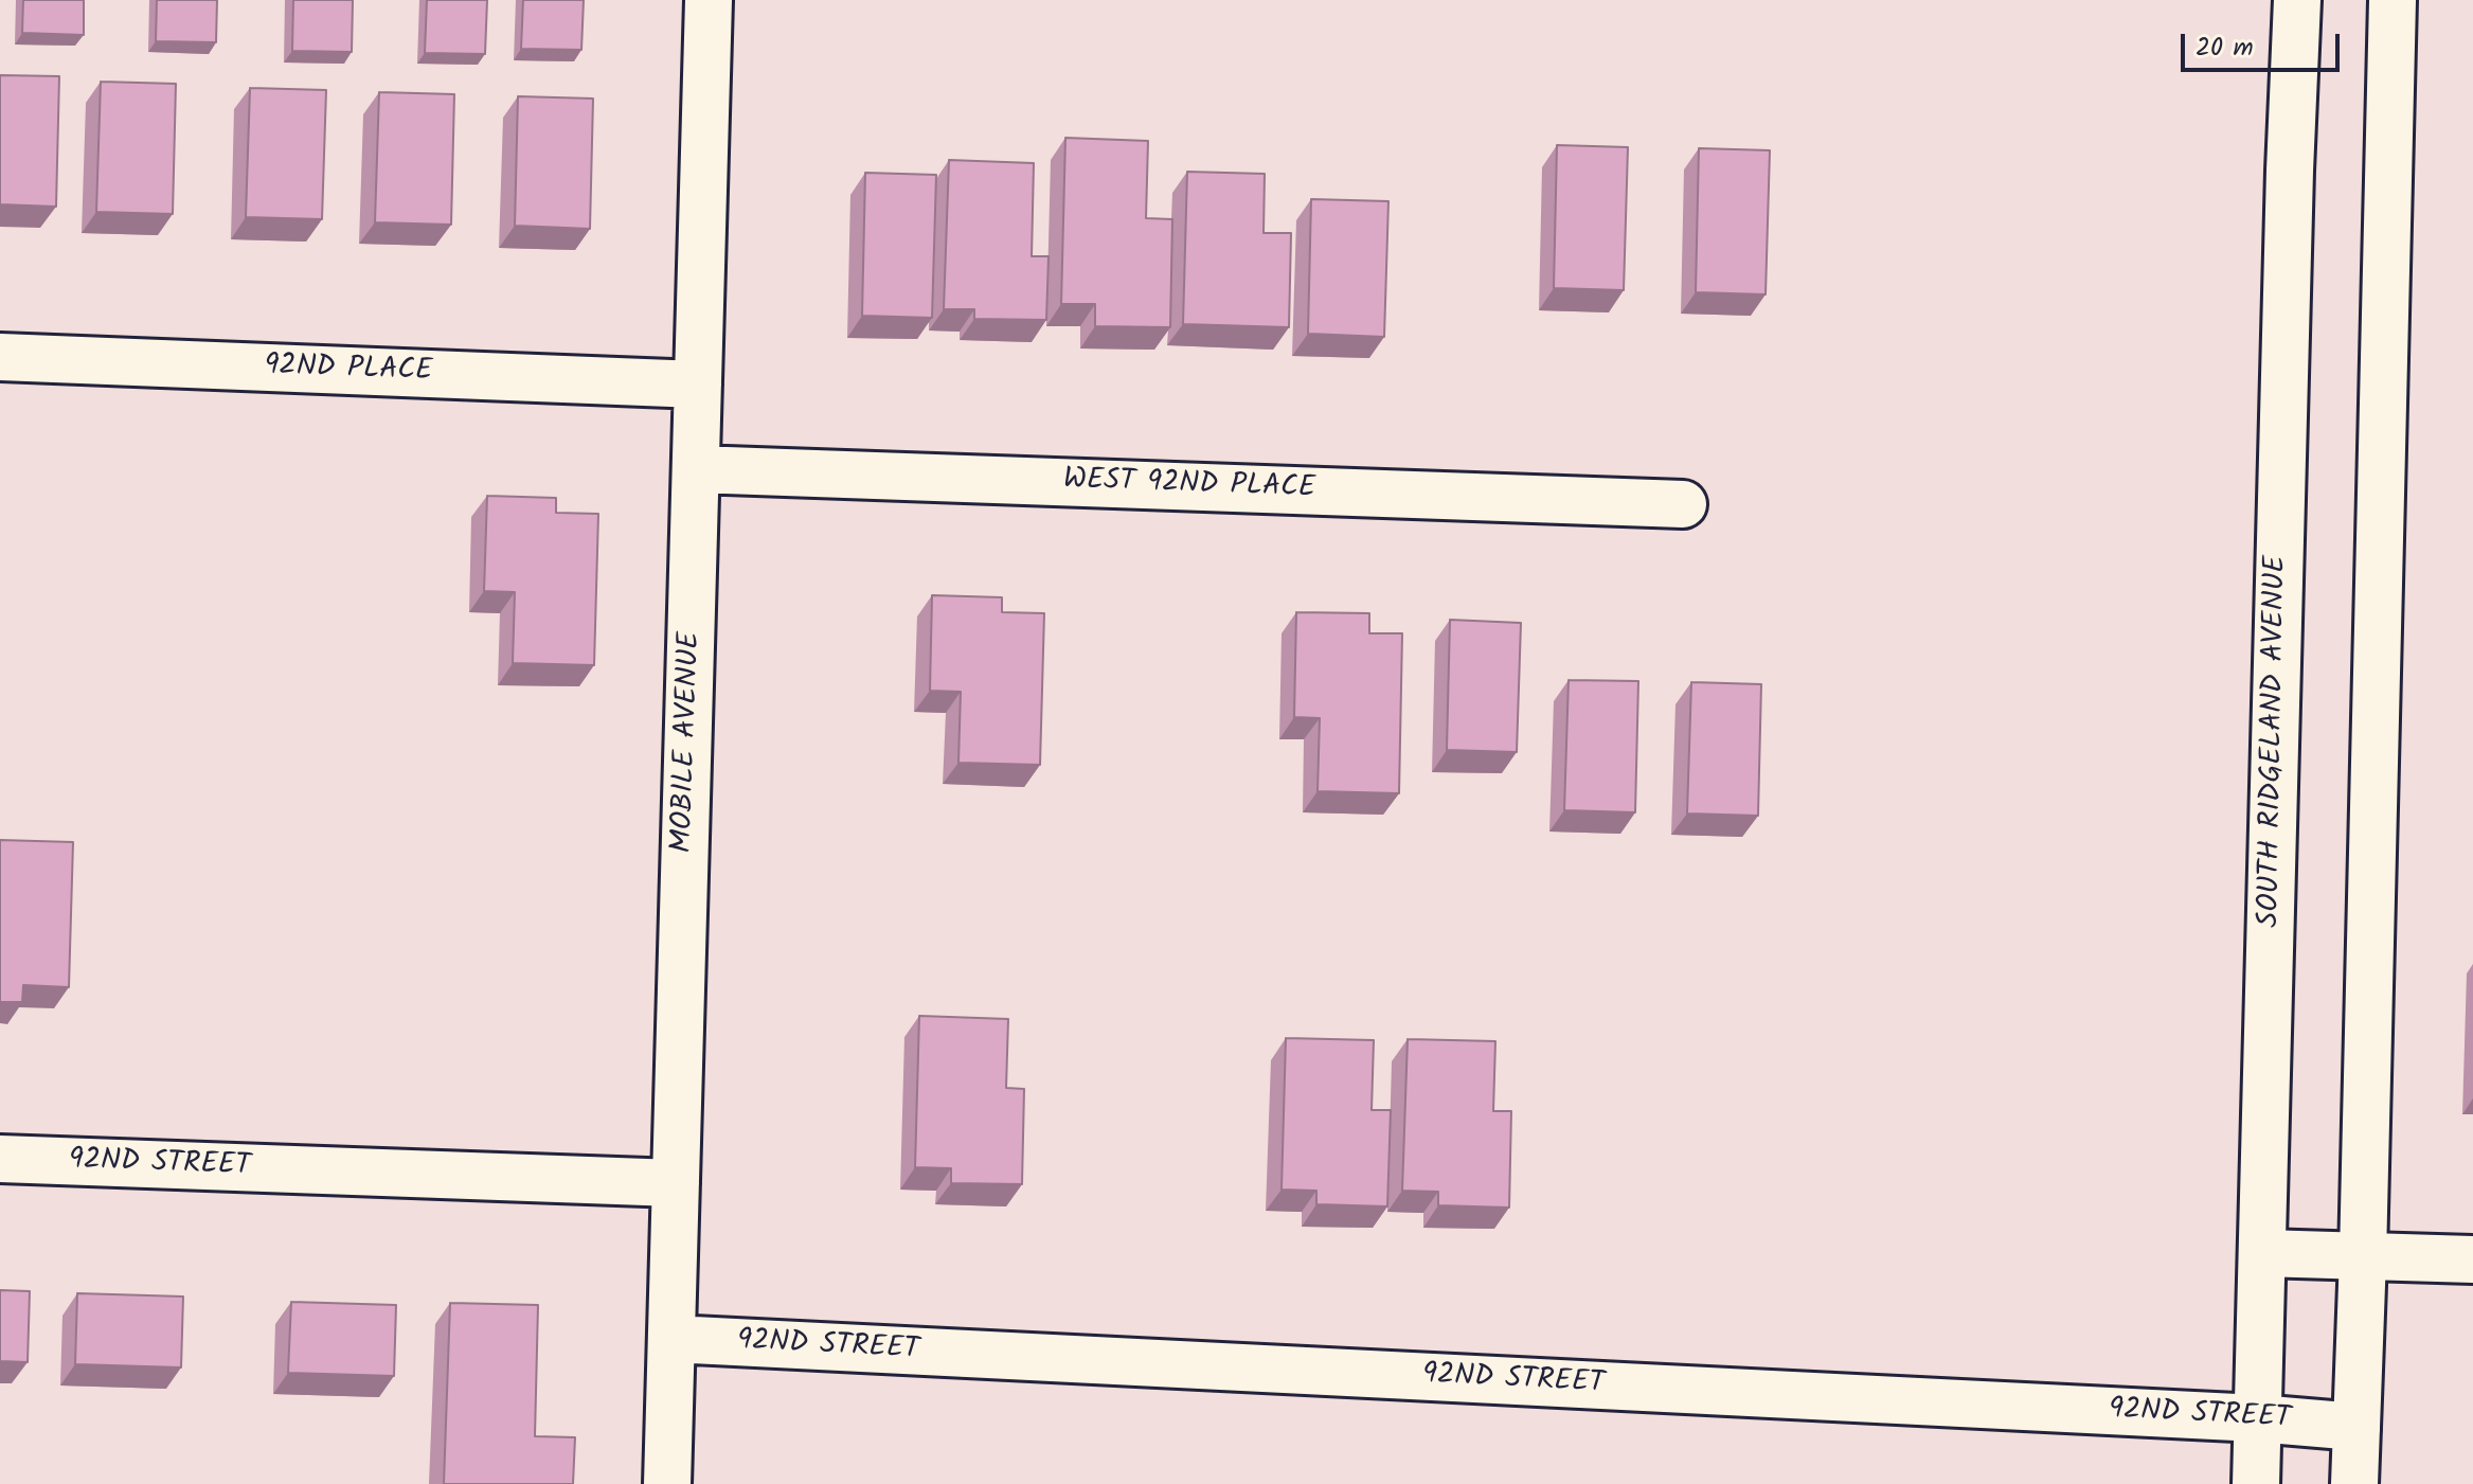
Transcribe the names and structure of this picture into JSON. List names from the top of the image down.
{
  "streets": {
    "street": [
      "92ND PLACE",
      "WEST 92ND PLACE",
      "SOUTH RIDGELAND AVENUE",
      "MOBILE AVENUE",
      "92ND STREET"
    ]
  },
  "crossings": [
    ["92ND PLACE", "MOBILE AVENUE"],
    ["WEST 92ND PLACE", "MOBILE AVENUE"],
    ["SOUTH RIDGELAND AVENUE", "92ND STREET"],
    ["MOBILE AVENUE", "92ND STREET"]
  ],
  "scale_bar": "20 m"
}
